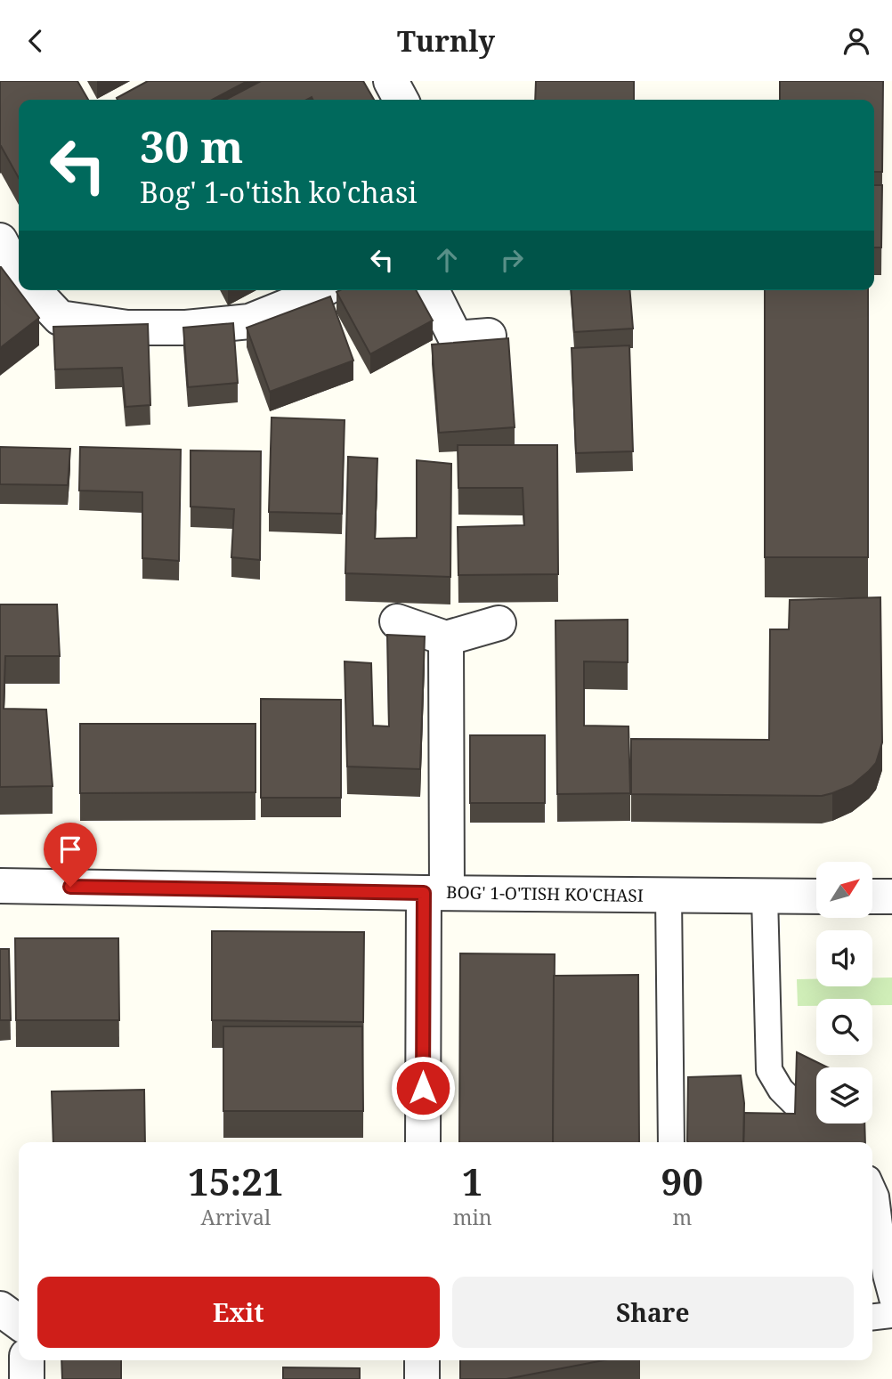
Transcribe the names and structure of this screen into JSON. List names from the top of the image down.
{
  "streets": {
    "street": ["BOG' 1-O'TISH KO'CHASI"]
  },
  "north": "top right",
  "page": {
    "header": "Turnly",
    "turn": ["30 m", "Bog' 1-o'tish ko'chasi"],
    "eta": [
      "15:21",
      "Arrival",
      "1",
      "min",
      "90",
      "m"
    ],
    "buttons": ["Exit", "Share"]
  }
}
